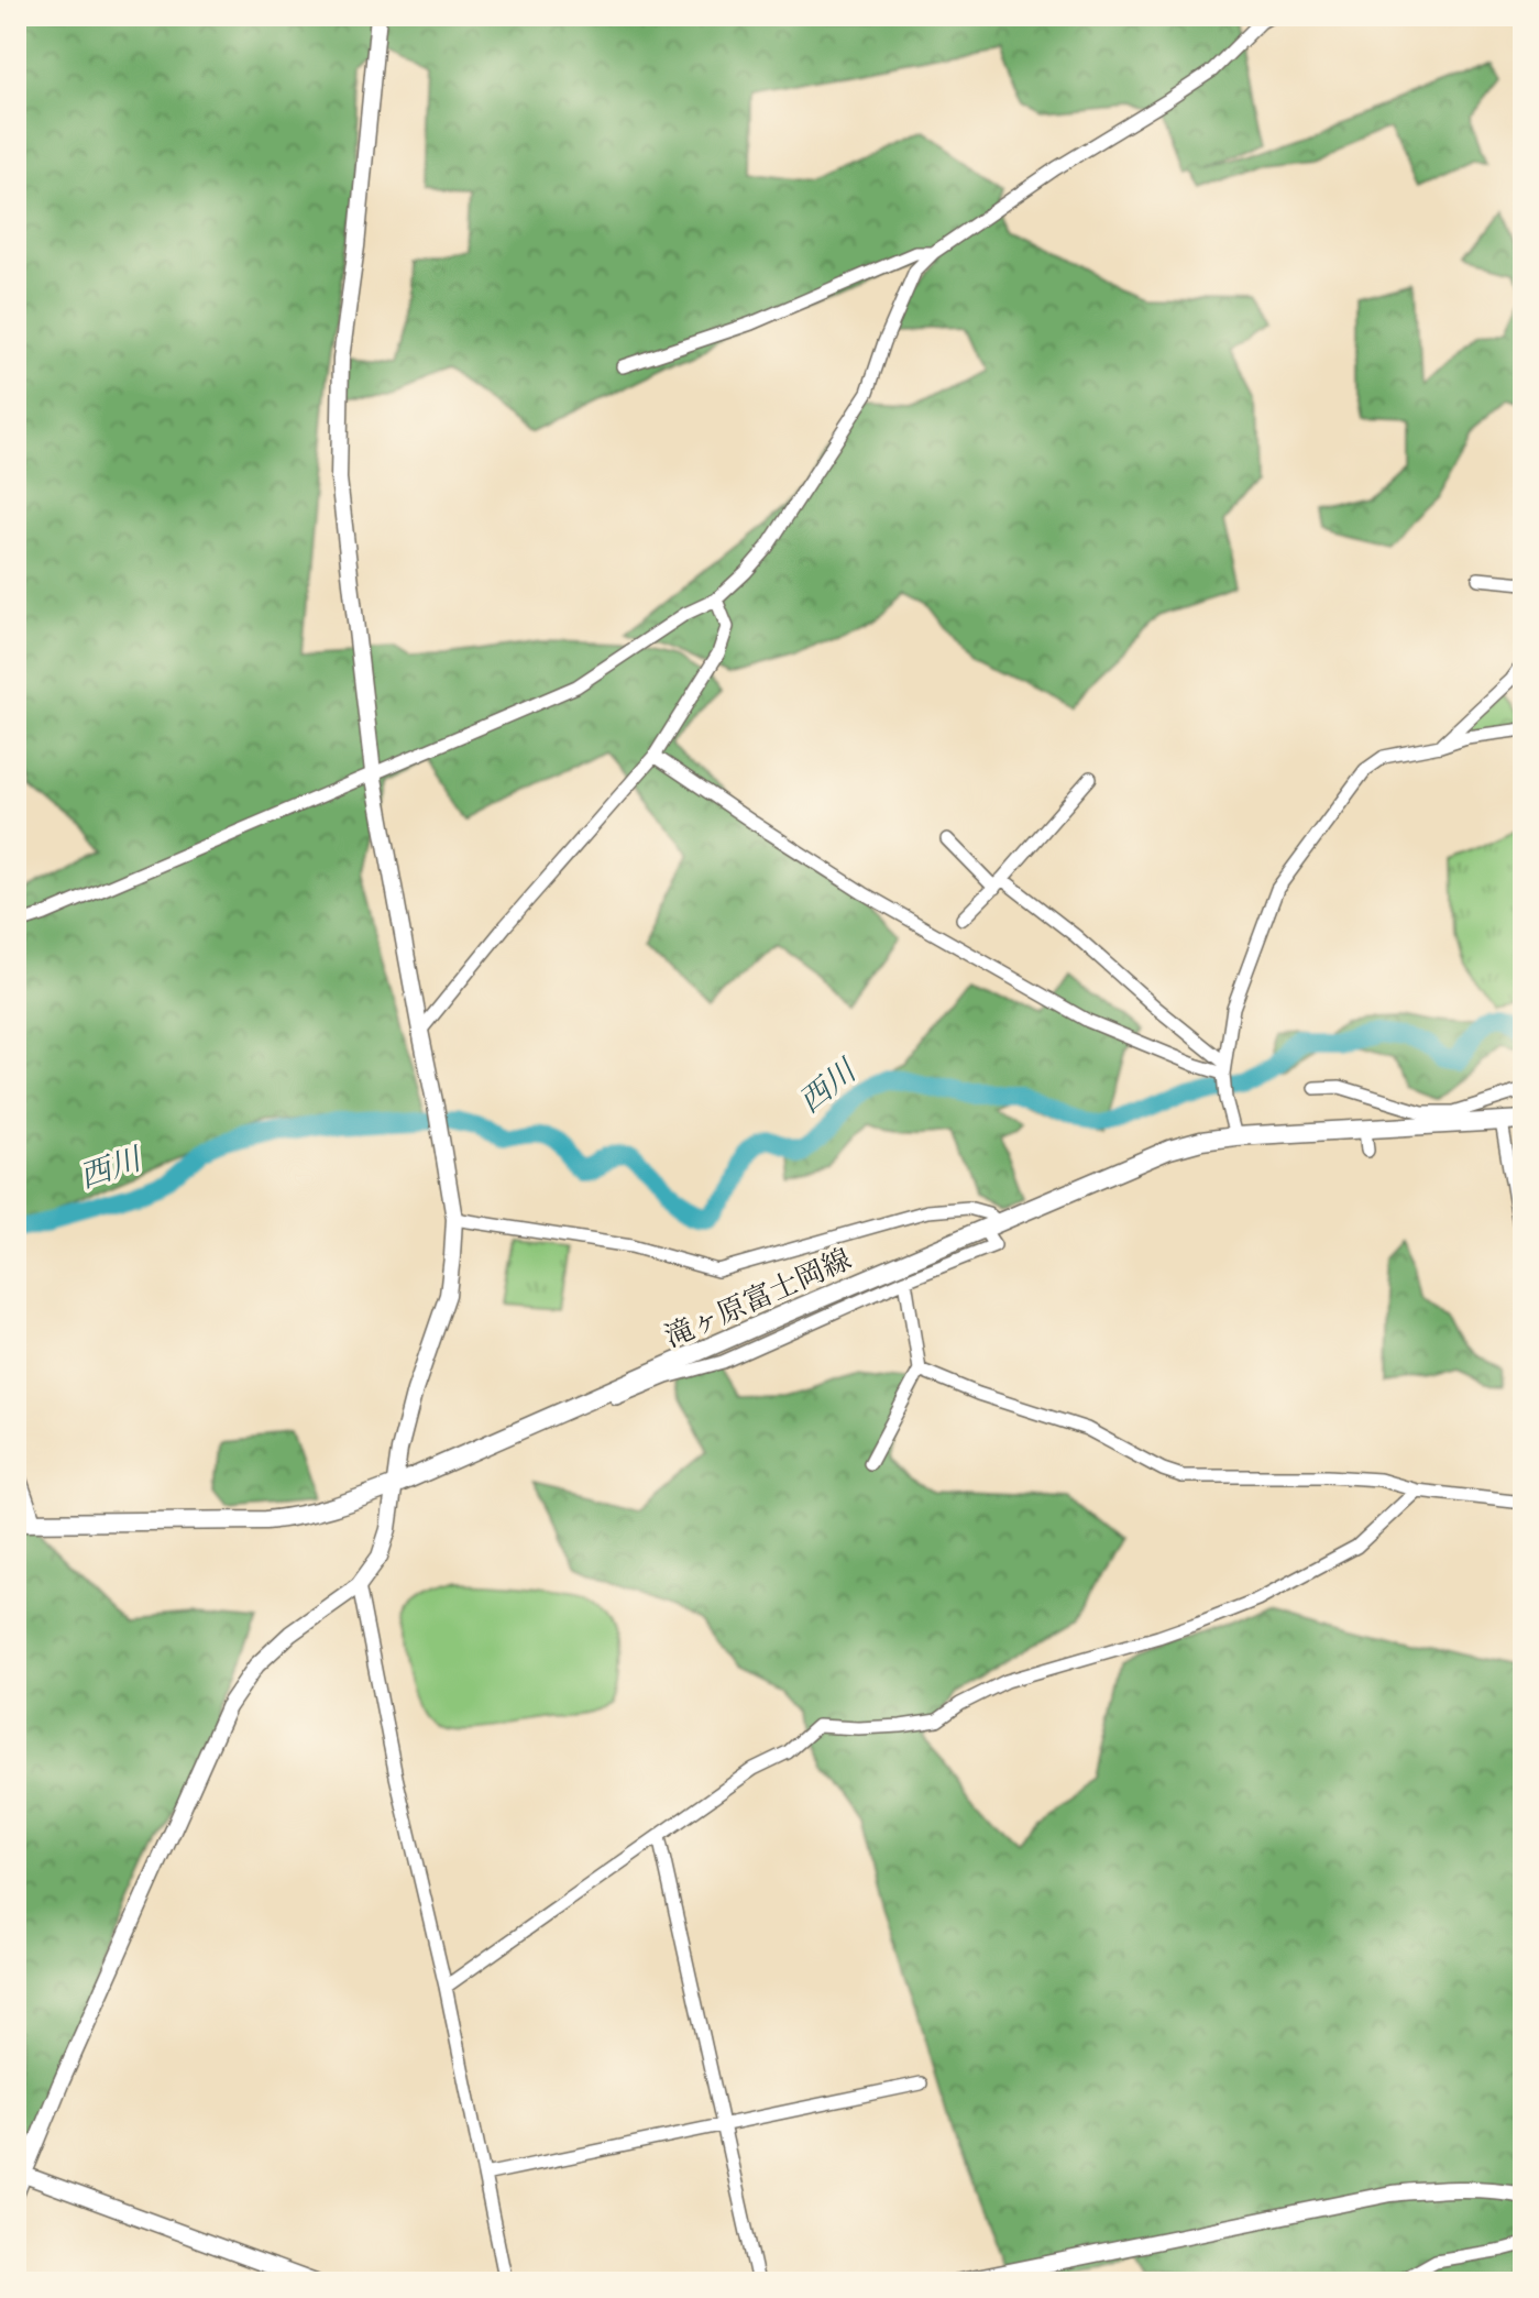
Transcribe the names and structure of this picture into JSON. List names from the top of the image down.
{
  "streets": {
    "main road": ["滝ヶ原富士岡線"]
  },
  "water": ["西川"]
}
